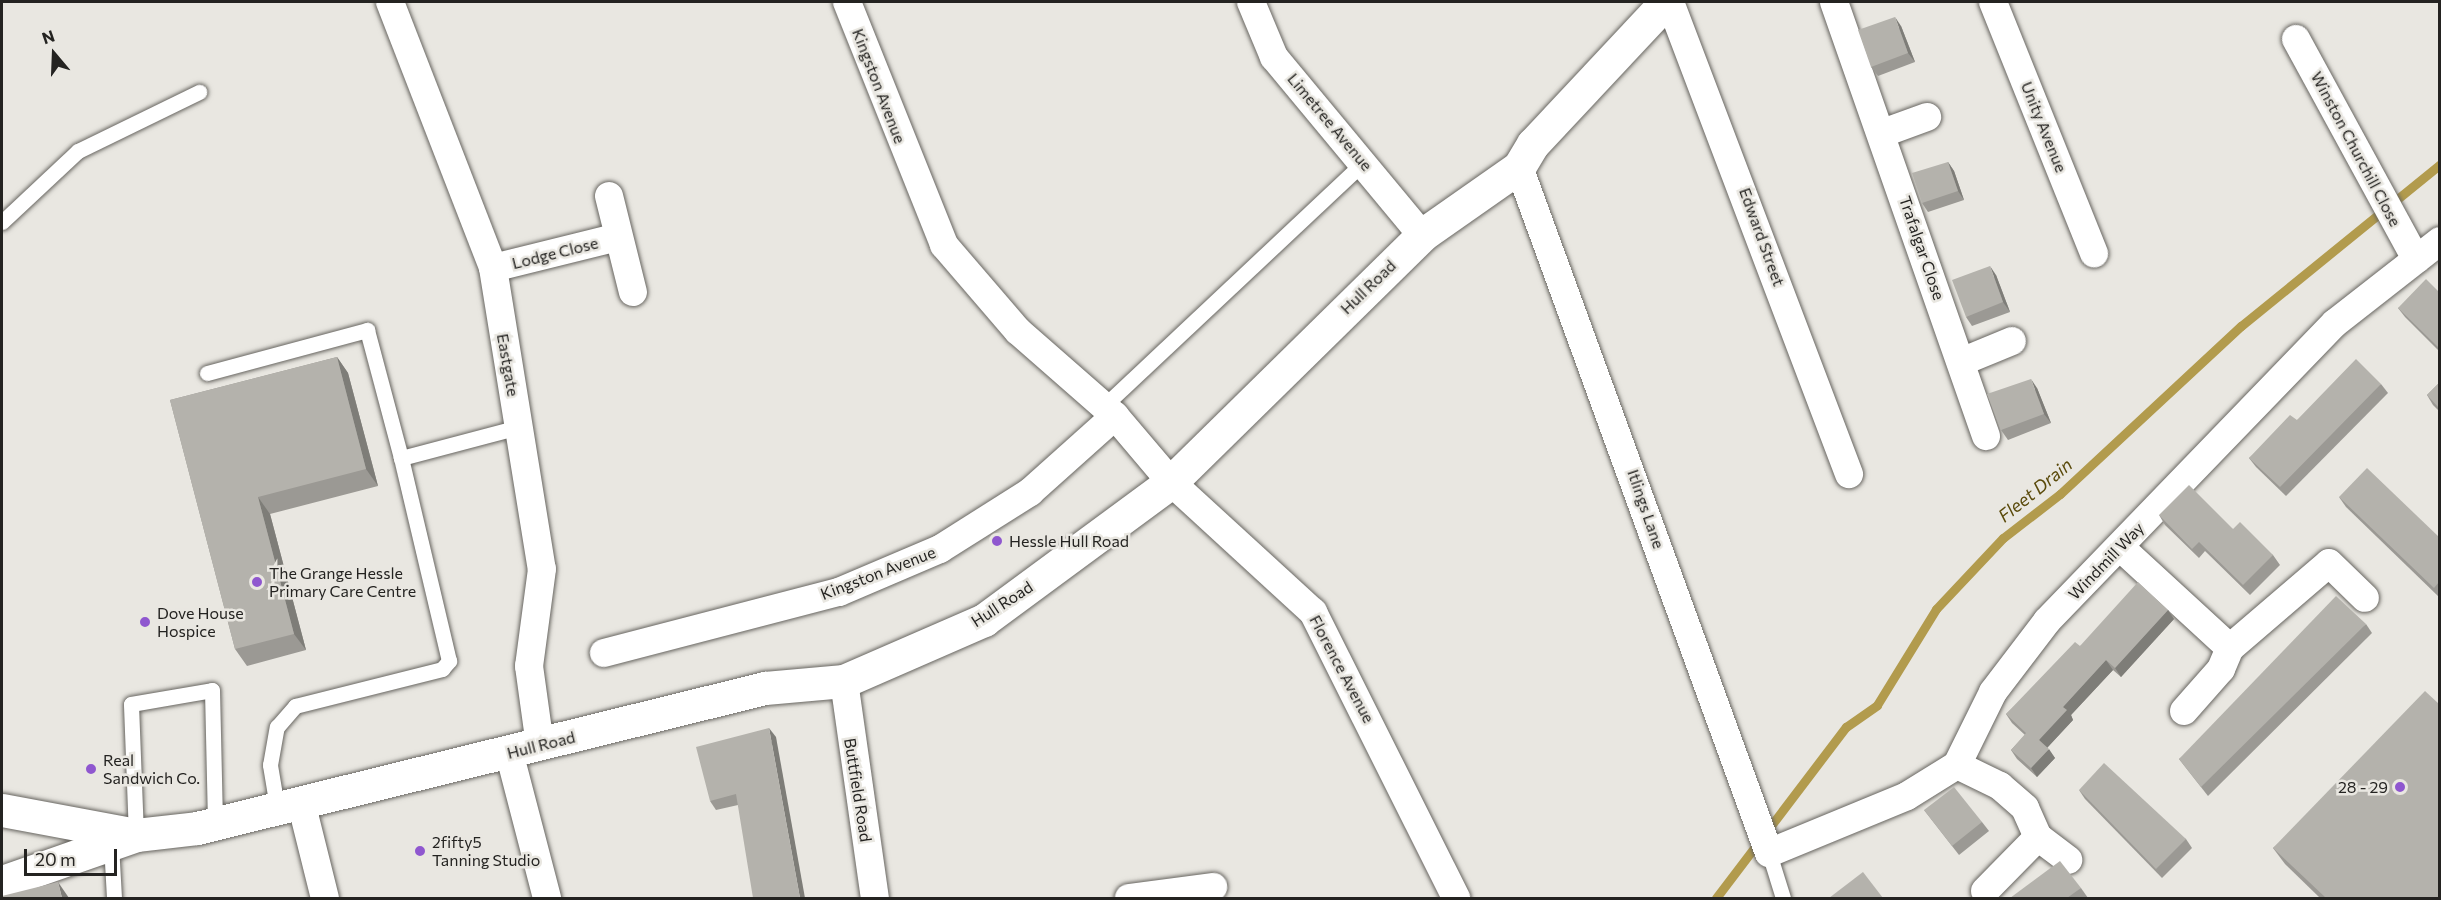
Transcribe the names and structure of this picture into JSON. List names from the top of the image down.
{
  "streets": {
    "street": [
      "Kingston Avenue",
      "Limetree Avenue",
      "Unity Avenue",
      "Winston Churchill Close",
      "Edward Street",
      "Trafalgar Close",
      "Lodge Close",
      "Hull Road",
      "Eastgate",
      "Itlings Lane",
      "Windmill Way",
      "Florence Avenue",
      "Buttfield Road"
    ]
  },
  "crossings": [
    ["Kingston Avenue", "Hull Road"],
    ["Kingston Avenue", "Florence Avenue"],
    ["Limetree Avenue", "Hull Road"],
    ["Winston Churchill Close", "Windmill Way"],
    ["Edward Street", "Hull Road"],
    ["Lodge Close", "Eastgate"],
    ["Hull Road", "Eastgate"],
    ["Hull Road", "Itlings Lane"],
    ["Hull Road", "Florence Avenue"],
    ["Hull Road", "Buttfield Road"],
    ["Itlings Lane", "Windmill Way"]
  ],
  "water": ["Fleet Drain"],
  "places": [
    "Hessle Hull Road",
    "The Grange Hessle Primary Care Centre",
    "Dove House Hospice",
    "Real Sandwich Co.",
    "28 - 29",
    "2fifty5 Tanning Studio"
  ],
  "scale_bar": "20 m",
  "north": "top"
}
